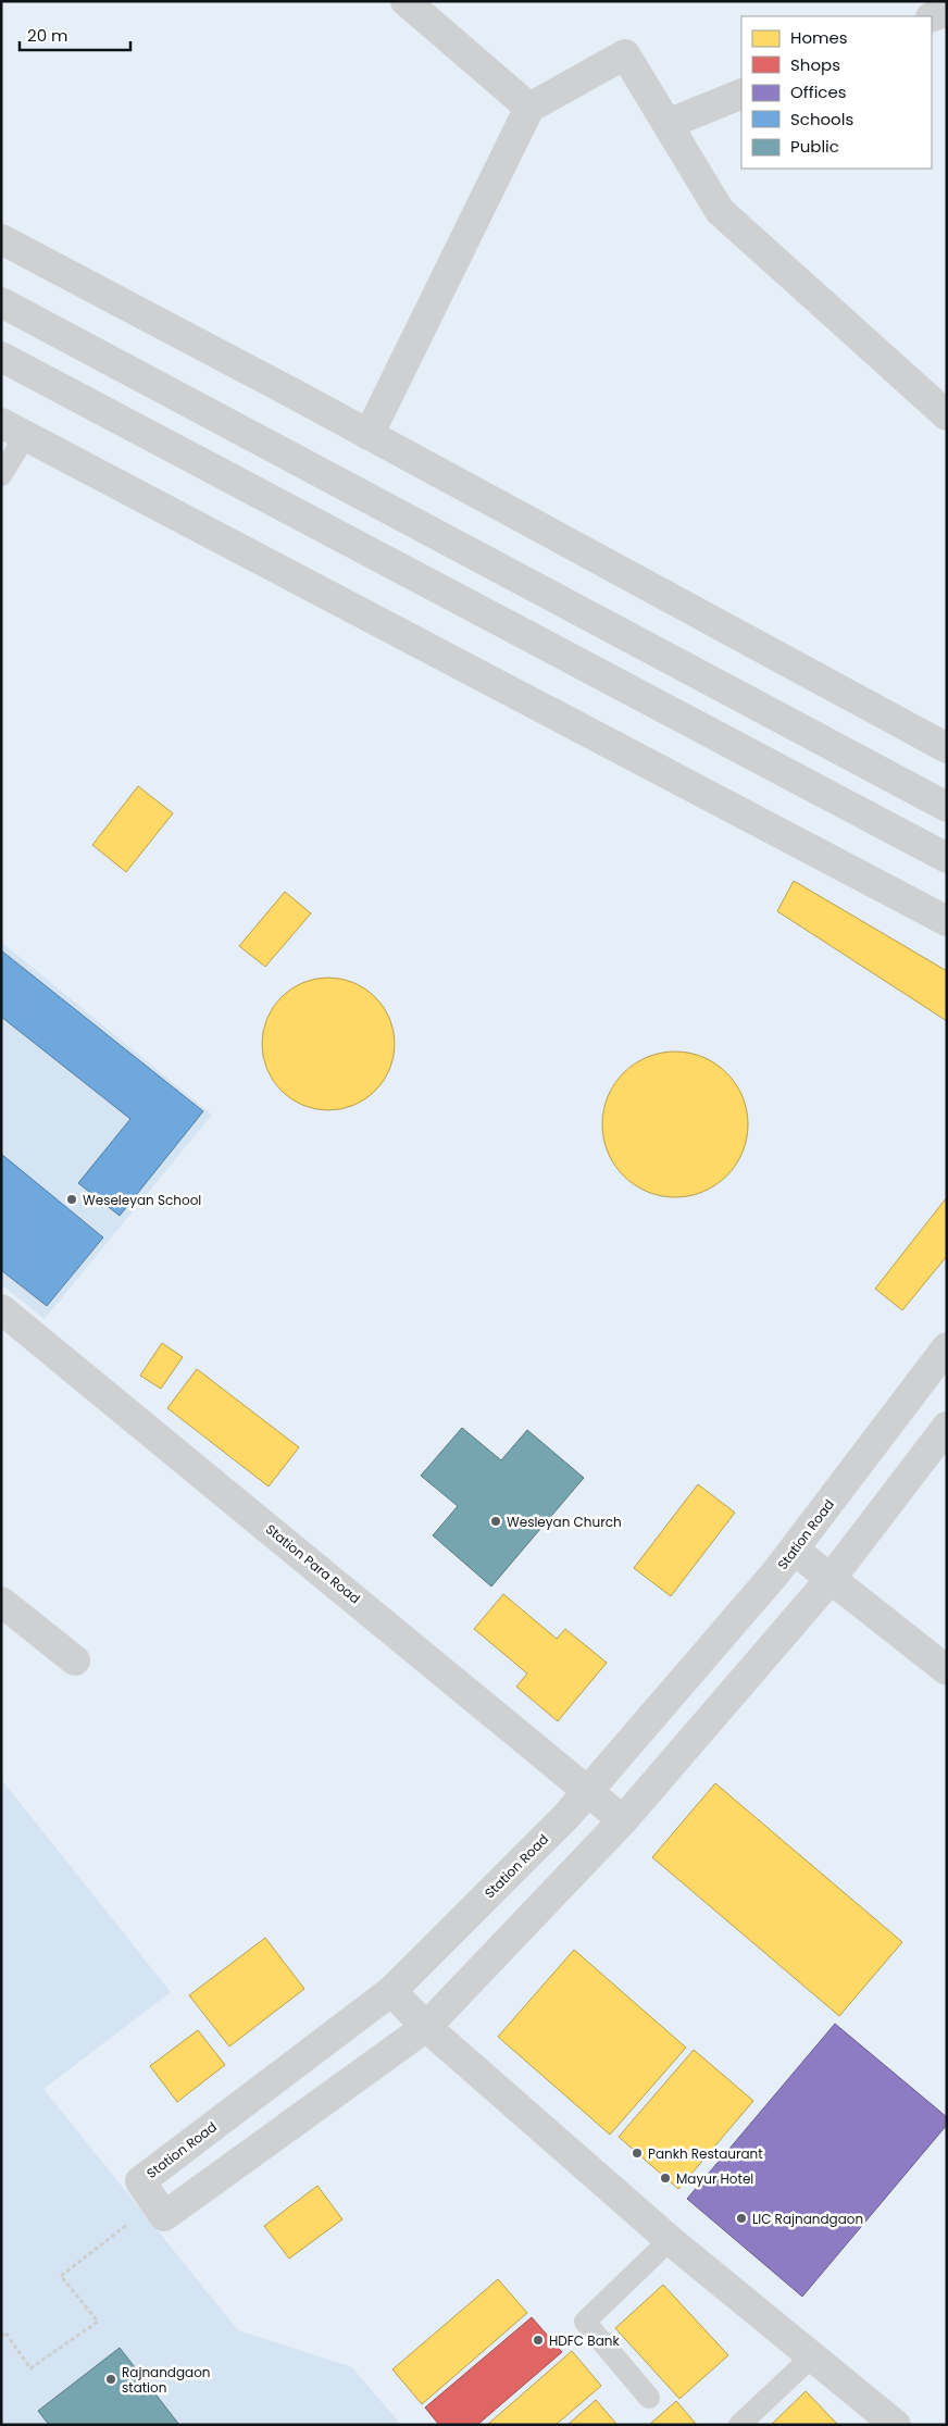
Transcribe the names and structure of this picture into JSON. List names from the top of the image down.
{
  "streets": {
    "street": ["Station Road", "Station Para Road"]
  },
  "crossings": [
    ["Station Road", "Station Para Road"]
  ],
  "places": [
    "Weseleyan School",
    "Wesleyan Church",
    "Pankh Restaurant",
    "Mayur Hotel",
    "LIC Rajnandgaon",
    "HDFC Bank",
    "Rajnandgaon station"
  ],
  "legend": [
    "Homes",
    "Shops",
    "Offices",
    "Schools",
    "Public"
  ],
  "scale_bar": "20 m"
}
